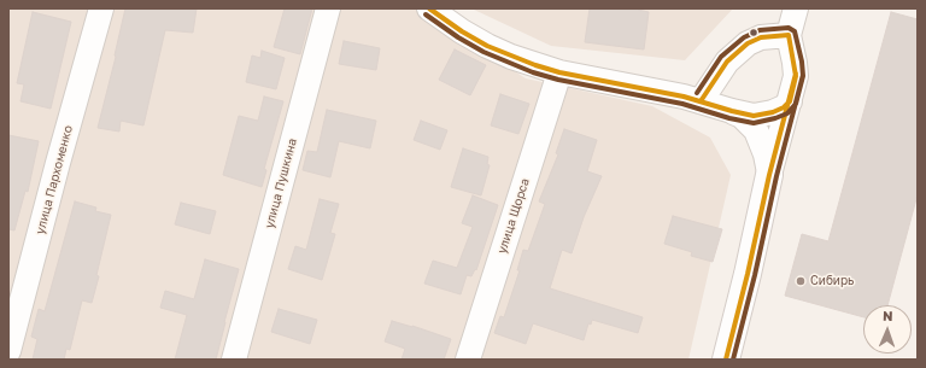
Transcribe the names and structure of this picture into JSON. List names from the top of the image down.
{
  "streets": {
    "street": ["улица Пархоменко", "улица Пушкина", "улица Щорса"]
  },
  "places": ["Сибирь"],
  "north": "top"
}
